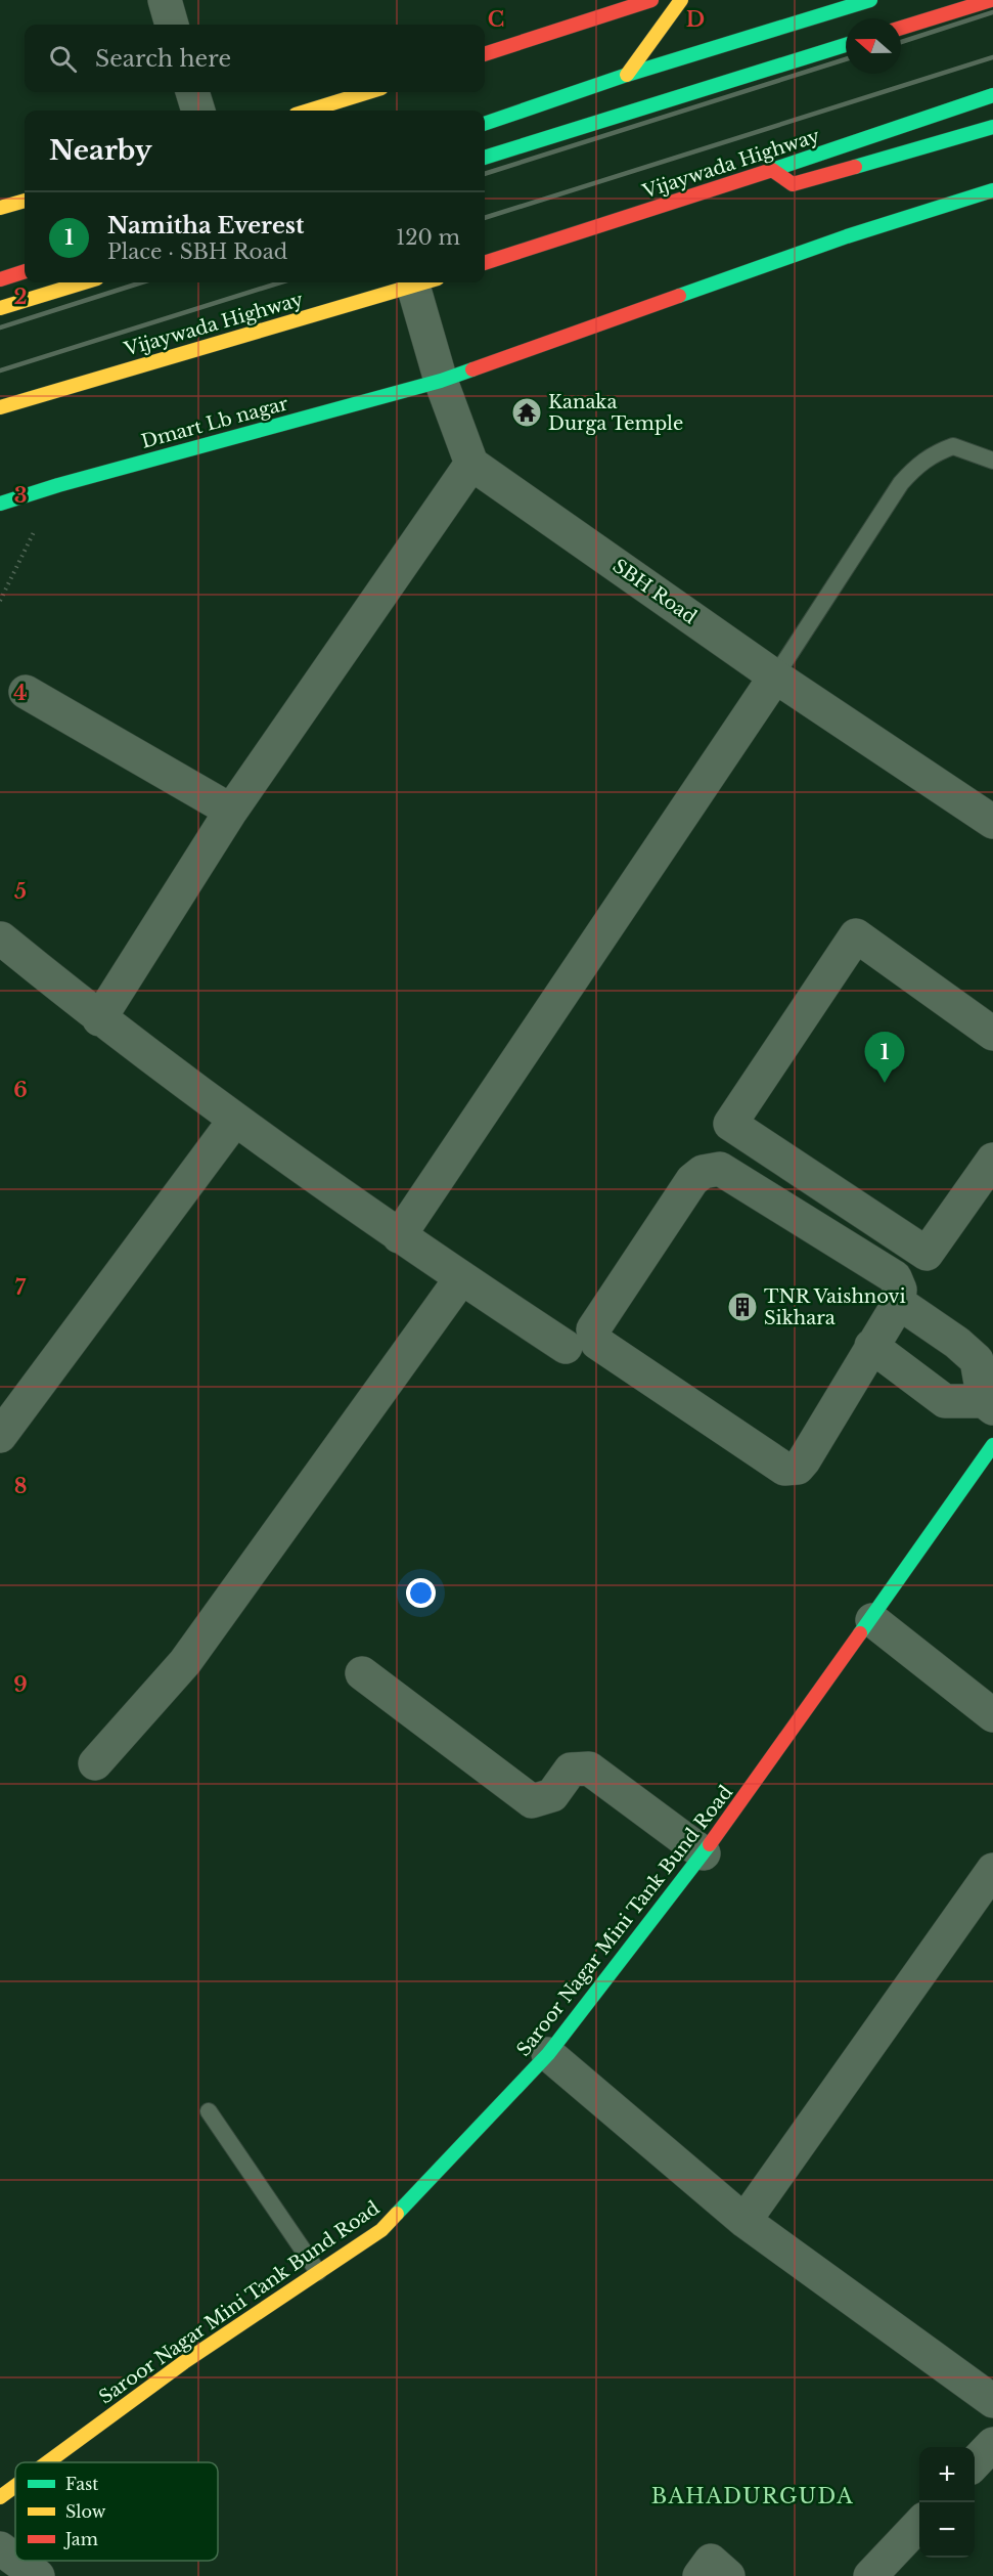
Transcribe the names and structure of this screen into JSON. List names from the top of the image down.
{
  "streets": {
    "main road": ["Vijaywada Highway", "Dmart Lb nagar", "Saroor Nagar Mini Tank Bund Road"],
    "street": ["SBH Road"]
  },
  "districts": ["BAHADURGUDA"],
  "places": {
    "temple": ["Kanaka Durga Temple"],
    "building": ["TNR Vaishnovi Sikhara"]
  },
  "legend": ["Fast", "Slow", "Jam"],
  "north": "left",
  "page": {
    "search": "Search here",
    "heading": "Nearby",
    "list": [
      {
        "mark": "1",
        "name": "Namitha Everest",
        "note": "Place · SBH Road",
        "value": "120 m"
      }
    ],
    "pins": "1",
    "map_buttons": ["+", "−"]
  },
  "grid": {
    "columns": ["C", "D"],
    "rows": [
      "2",
      "3",
      "4",
      "5",
      "6",
      "7",
      "8",
      "9"
    ]
  }
}
